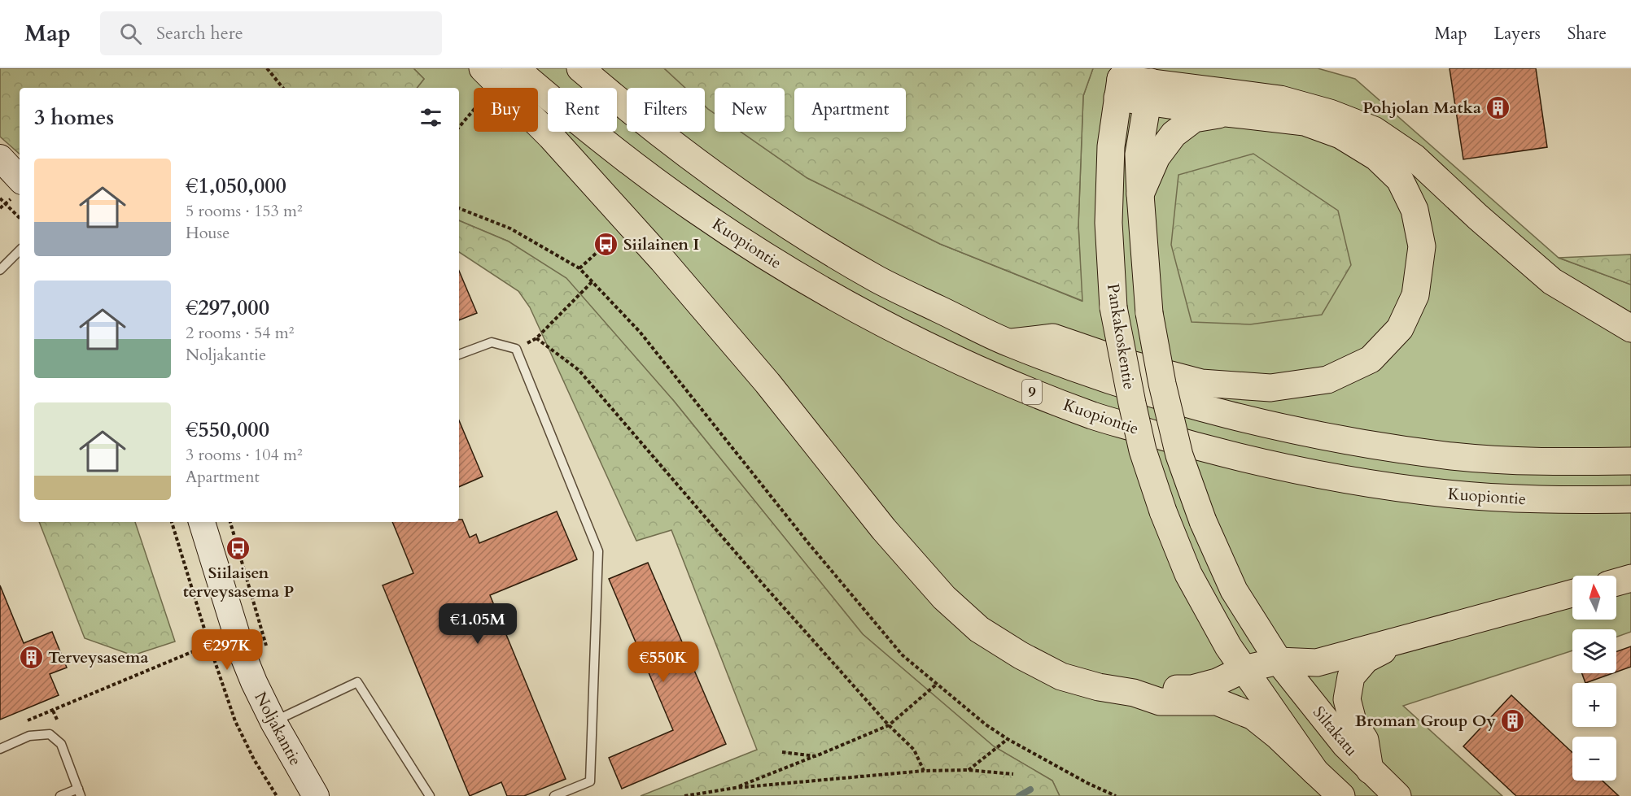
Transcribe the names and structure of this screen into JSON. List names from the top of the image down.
{
  "streets": {
    "main road": [
      "Kuopiontie",
      "Pankakoskentie",
      "9",
      "Noljakantie",
      "Siltakatu"
    ]
  },
  "crossings": [
    ["Pankakoskentie", "Siltakatu"]
  ],
  "places": {
    "building": ["Pohjolan Matka", "Terveysasema", "Broman Group Oy"],
    "bus stop": ["Siilainen I", "Siilaisen terveysasema P"]
  },
  "north": "top",
  "page": {
    "header": "Map",
    "search": "Search here",
    "nav": ["Map", "Layers", "Share"],
    "chip": [
      "Buy",
      "Rent",
      "Filters",
      "New",
      "Apartment"
    ],
    "heading": "3 homes",
    "list": [
      {
        "name": "€1,050,000",
        "note": "5 rooms · 153 m² · House"
      },
      {
        "name": "€297,000",
        "note": "2 rooms · 54 m² · Noljakantie"
      },
      {
        "name": "€550,000",
        "note": "3 rooms · 104 m² · Apartment"
      }
    ],
    "map_buttons": ["+", "−"],
    "price": ["€1.05M", "€297K", "€550K"]
  }
}
